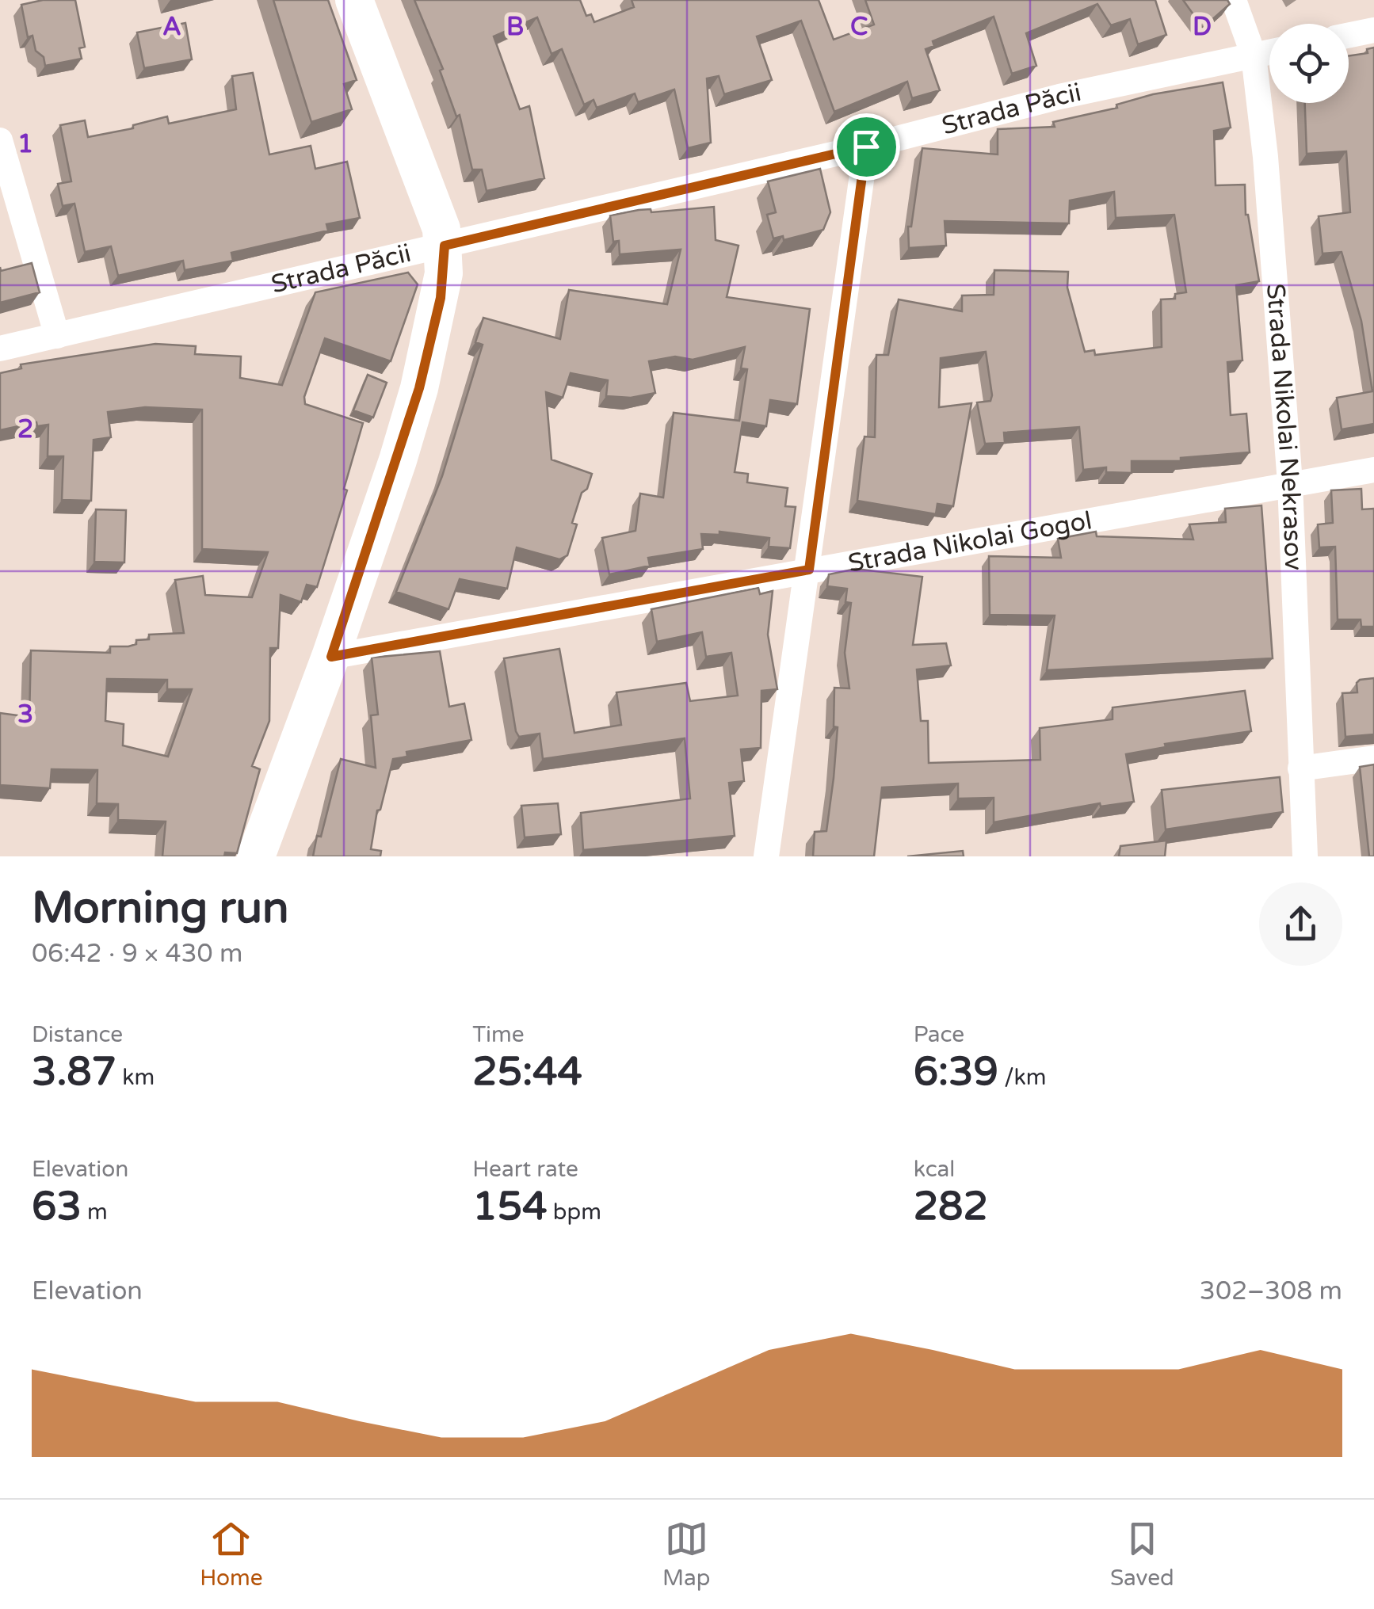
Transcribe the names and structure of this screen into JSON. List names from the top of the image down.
{
  "streets": {
    "street": ["Strada Păcii", "Strada Nikolai Nekrasov", "Strada Nikolai Gogol"]
  },
  "crossings": [
    ["Strada Păcii", "Strada Nikolai Nekrasov"],
    ["Strada Nikolai Nekrasov", "Strada Nikolai Gogol"]
  ],
  "page": {
    "heading": ["Morning run", "06:42 · 9 × 430 m"],
    "stats": [
      ["Distance", "3.87 km"],
      ["Time", "25:44"],
      ["Pace", "6:39 /km"],
      ["Elevation", "63 m"],
      ["Heart rate", "154 bpm"],
      ["kcal", "282"]
    ],
    "chart": ["Elevation", "302–308 m"],
    "tabs": ["Home", "Map", "Saved"]
  },
  "grid": {
    "columns": [
      "A",
      "B",
      "C",
      "D"
    ],
    "rows": ["1", "2", "3"]
  }
}
